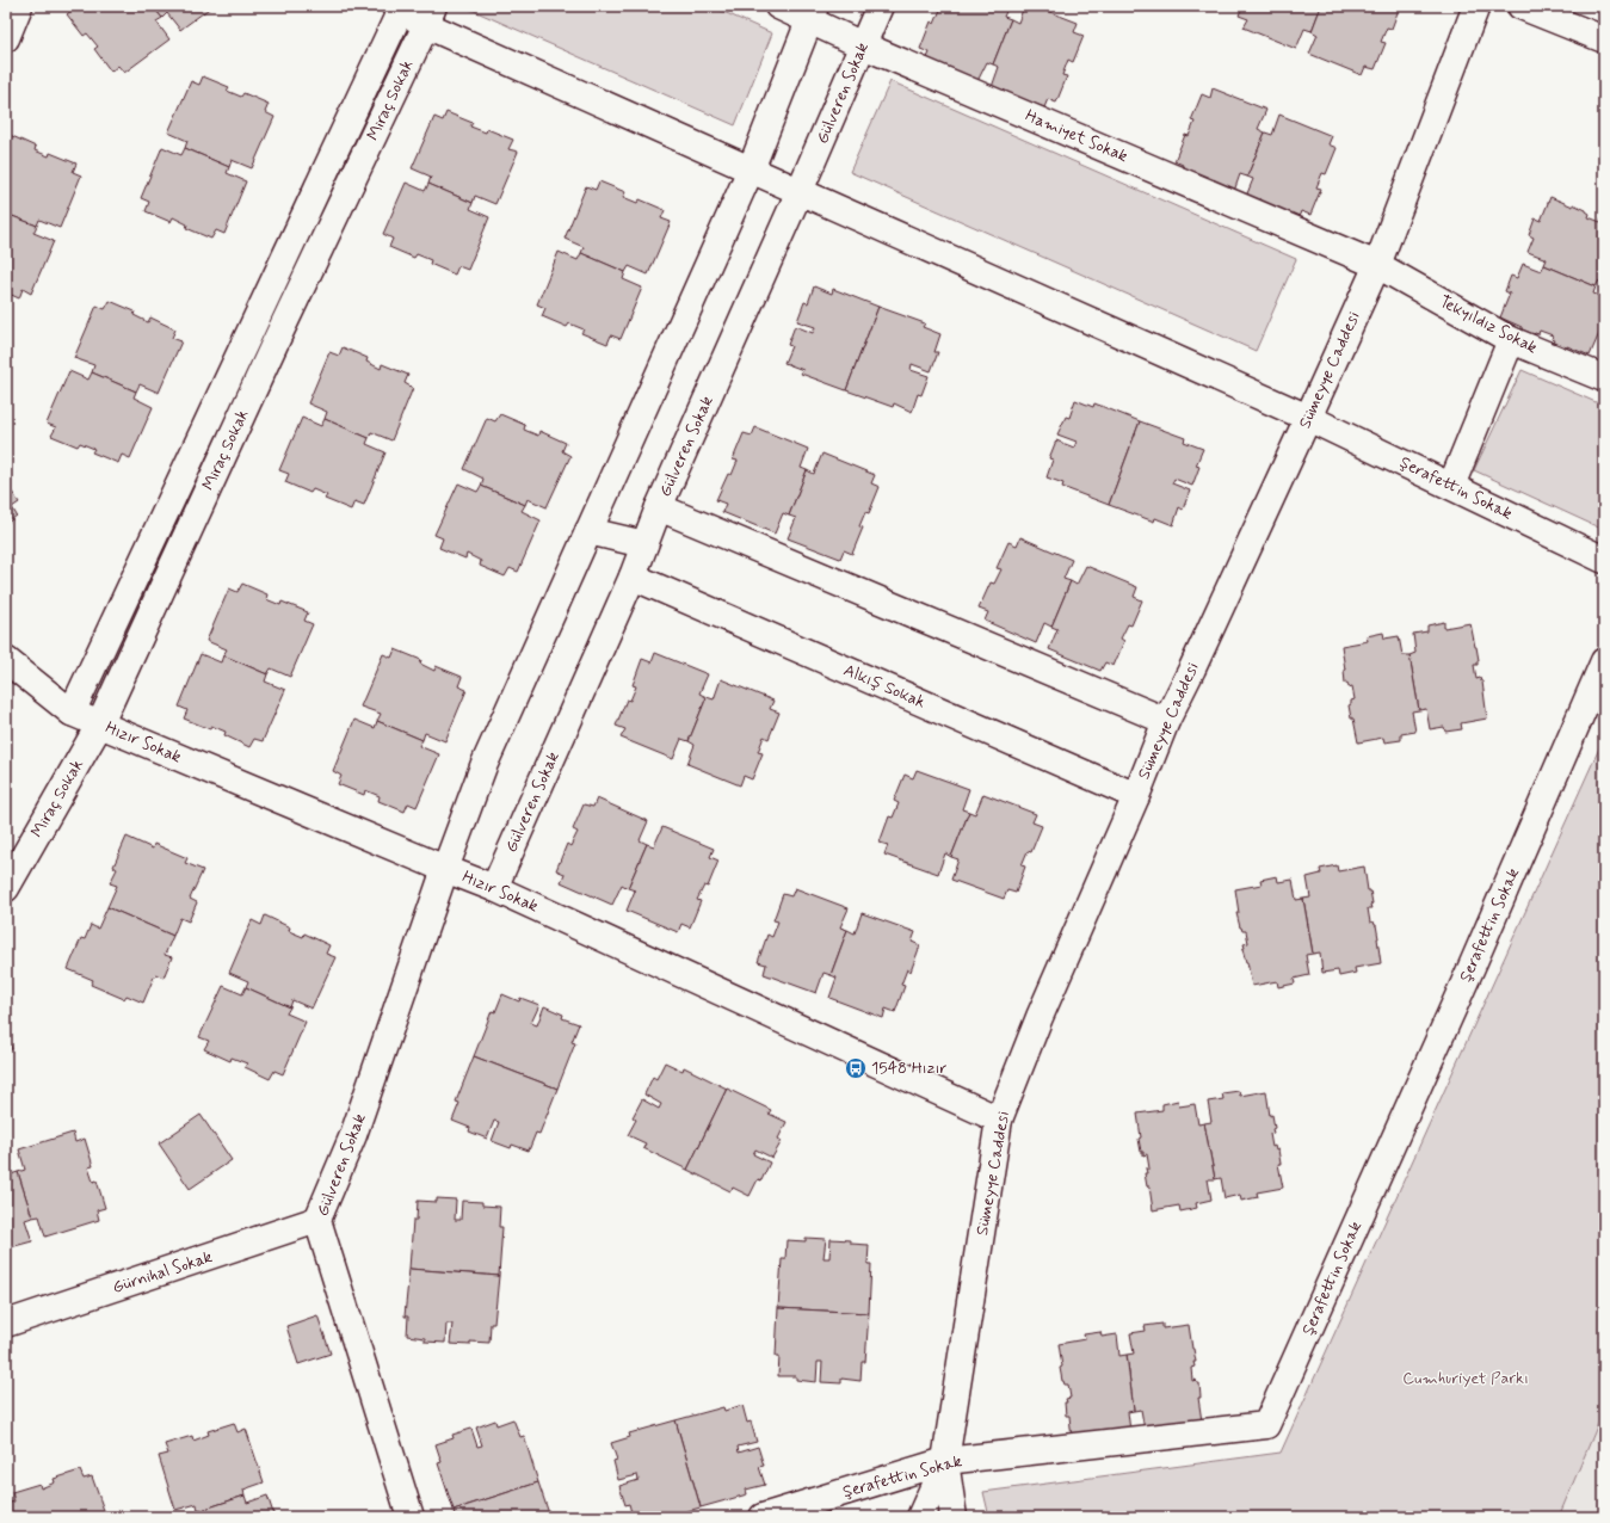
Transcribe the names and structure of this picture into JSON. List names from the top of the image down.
{
  "streets": {
    "street": [
      "Gülveren Sokak",
      "Miraç Sokak",
      "Hamiyet Sokak",
      "Tekyıldız Sokak",
      "Sümeyye Caddesi",
      "Şerafettin Sokak",
      "Alkış Sokak",
      "Hızır Sokak",
      "Gürnihal Sokak"
    ]
  },
  "crossings": [
    ["Gülveren Sokak", "Hamiyet Sokak"],
    ["Gülveren Sokak", "Şerafettin Sokak"],
    ["Gülveren Sokak", "Alkış Sokak"],
    ["Gülveren Sokak", "Hızır Sokak"],
    ["Gülveren Sokak", "Gürnihal Sokak"],
    ["Miraç Sokak", "Şerafettin Sokak"],
    ["Miraç Sokak", "Hızır Sokak"],
    ["Hamiyet Sokak", "Tekyıldız Sokak"],
    ["Hamiyet Sokak", "Sümeyye Caddesi"],
    ["Tekyıldız Sokak", "Sümeyye Caddesi"],
    ["Sümeyye Caddesi", "Şerafettin Sokak"],
    ["Sümeyye Caddesi", "Alkış Sokak"],
    ["Sümeyye Caddesi", "Hızır Sokak"]
  ],
  "parks": ["Cumhuriyet Parkı"],
  "places": {
    "bus stop": ["1548 Hızır"]
  }
}
